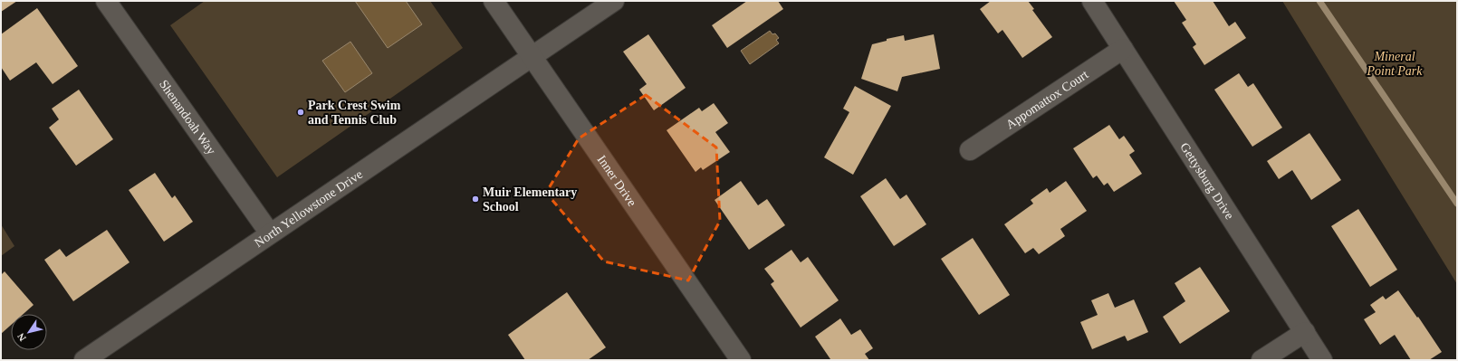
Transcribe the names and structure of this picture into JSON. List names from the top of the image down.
{
  "streets": {
    "street": [
      "Appomattox Court",
      "Shenandoah Way",
      "Inner Drive",
      "Gettysburg Drive",
      "North Yellowstone Drive"
    ]
  },
  "crossings": [
    ["Appomattox Court", "Gettysburg Drive"],
    ["Shenandoah Way", "North Yellowstone Drive"],
    ["Inner Drive", "North Yellowstone Drive"]
  ],
  "parks": ["Mineral Point Park"],
  "places": ["Park Crest Swim and Tennis Club", "Muir Elementary School"],
  "north": "bottom left"
}
